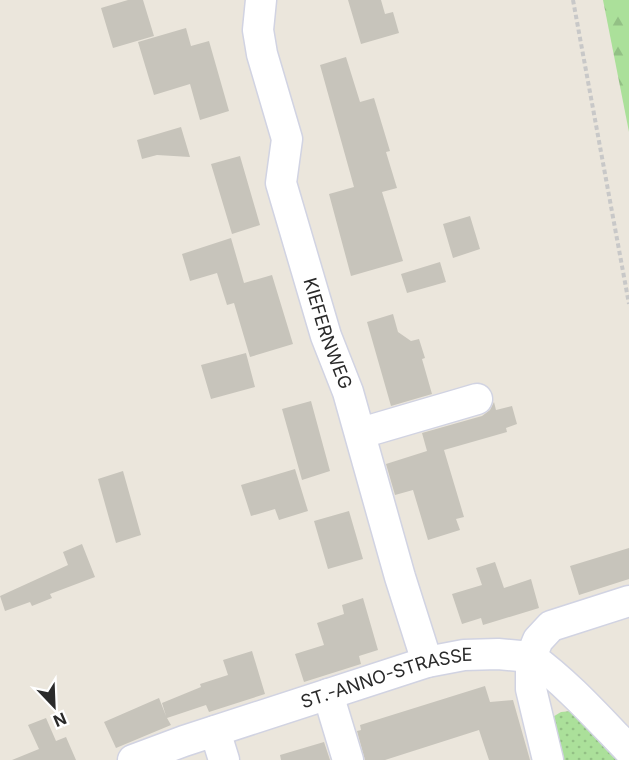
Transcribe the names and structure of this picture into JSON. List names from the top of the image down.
{
  "streets": {
    "street": ["KIEFERNWEG", "ST.-ANNO-STRASSE"]
  },
  "crossings": [
    ["KIEFERNWEG", "ST.-ANNO-STRASSE"]
  ],
  "north": "bottom right"
}
